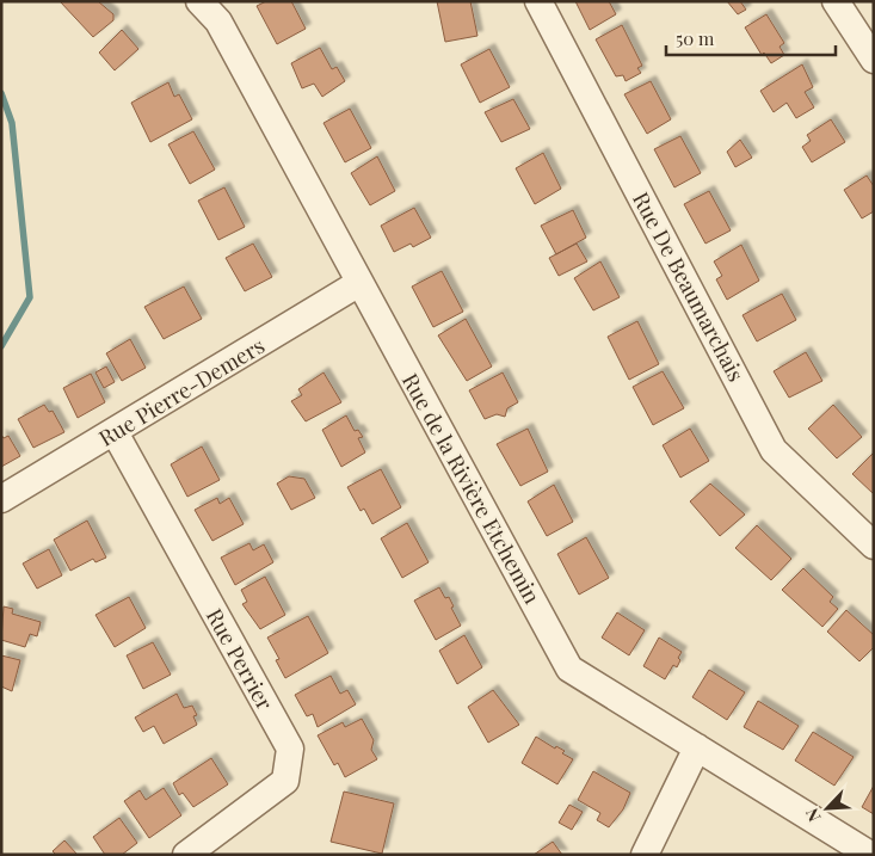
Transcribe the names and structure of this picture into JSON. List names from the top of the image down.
{
  "streets": {
    "street": [
      "Rue De Beaumarchais",
      "Rue Pierre-Demers",
      "Rue de la Rivière Etchemin",
      "Rue Perrier"
    ]
  },
  "crossings": [
    ["Rue Pierre-Demers", "Rue de la Rivière Etchemin"],
    ["Rue Pierre-Demers", "Rue Perrier"]
  ],
  "scale_bar": "50 m",
  "north": "bottom left"
}
